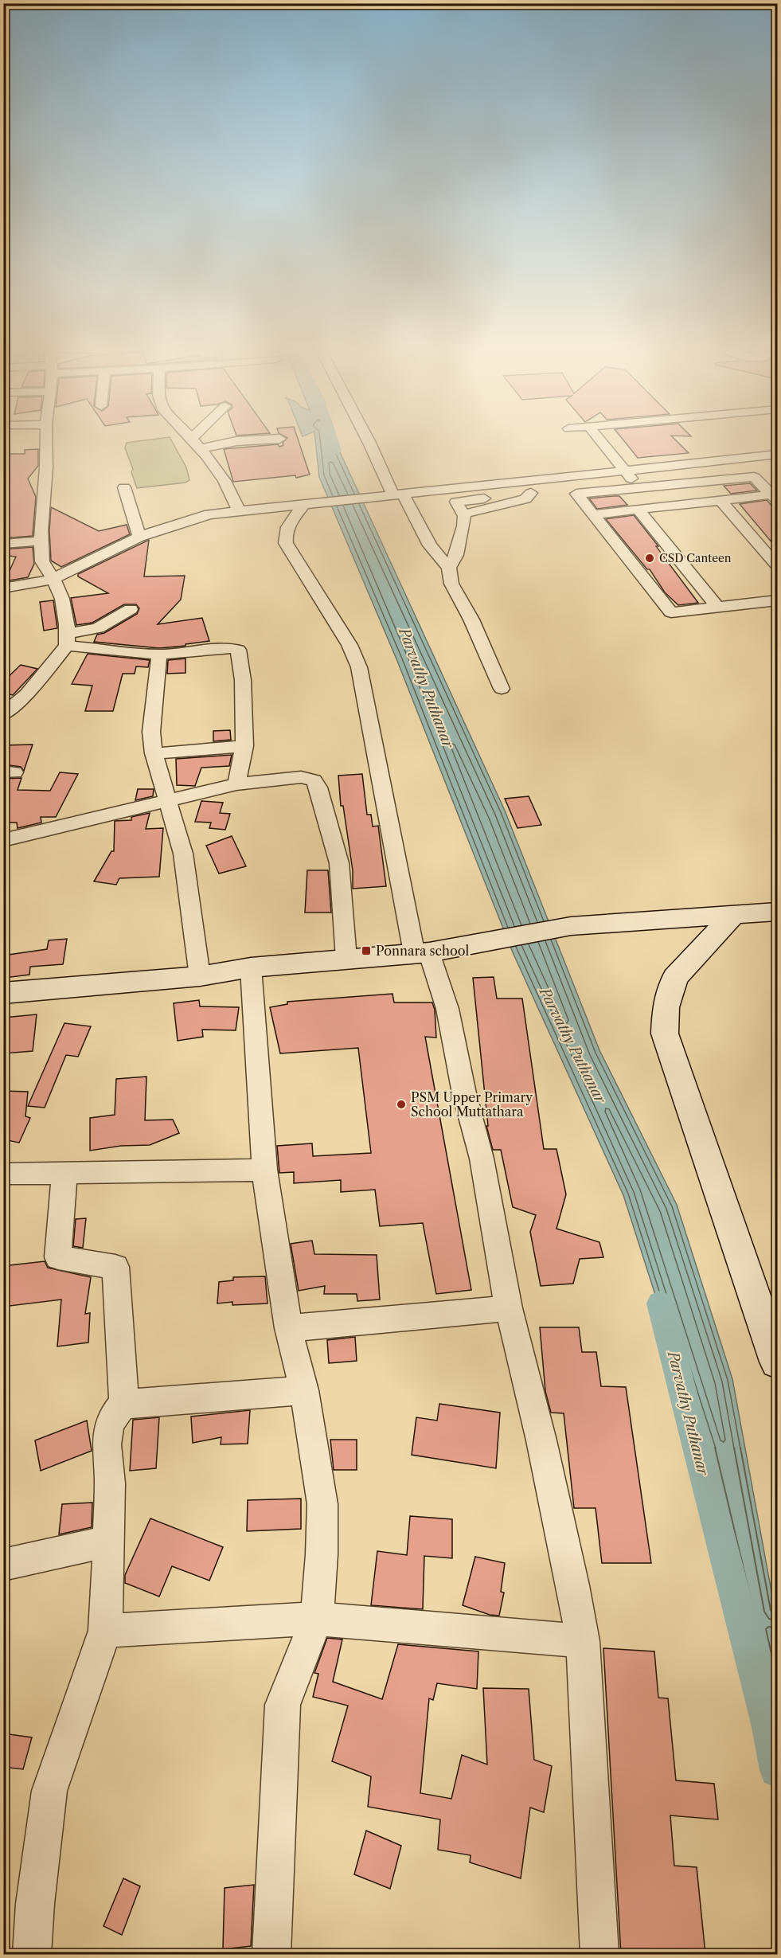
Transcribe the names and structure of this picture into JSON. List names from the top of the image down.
{
  "water": ["Parvathy Puthanar"],
  "places": {
    "other": ["CSD Canteen", "PSM Upper Primary School Muttathara"],
    "transit": ["Ponnara school"]
  }
}
